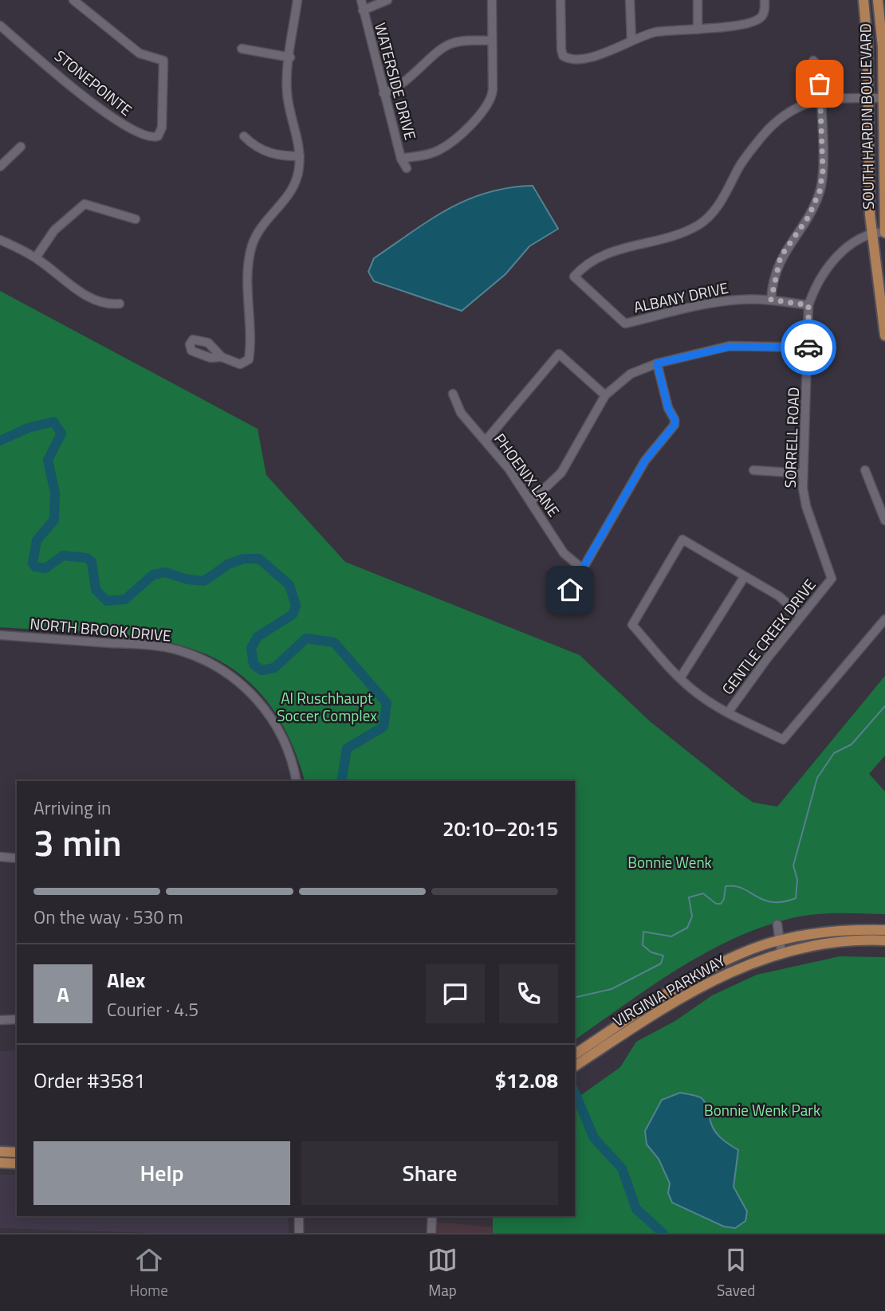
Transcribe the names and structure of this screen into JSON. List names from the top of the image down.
{
  "streets": {
    "main road": ["SOUTH HARDIN BOULEVARD", "VIRGINIA PARKWAY"],
    "street": [
      "WATERSIDE DRIVE",
      "STONEPOINTE",
      "ALBANY DRIVE",
      "SORRELL ROAD",
      "PHOENIX LANE",
      "NORTH BROOK DRIVE",
      "GENTLE CREEK DRIVE"
    ]
  },
  "crossings": [
    ["SOUTH HARDIN BOULEVARD", "SORRELL ROAD"],
    ["ALBANY DRIVE", "SORRELL ROAD"],
    ["SORRELL ROAD", "GENTLE CREEK DRIVE"]
  ],
  "parks": ["Al Ruschhaupt Soccer Complex", "Bonnie Wenk", "Bonnie Wenk Park"],
  "page": {
    "heading": ["3 min", "Arriving in", "20:10–20:15"],
    "panel": [
      "Alex",
      "Courier · 4.5",
      "Order #3581",
      "$12.08"
    ],
    "bar": "On the way · 530 m",
    "round": "A",
    "buttons": ["Help", "Share"],
    "tabs": ["Home", "Map", "Saved"]
  }
}
